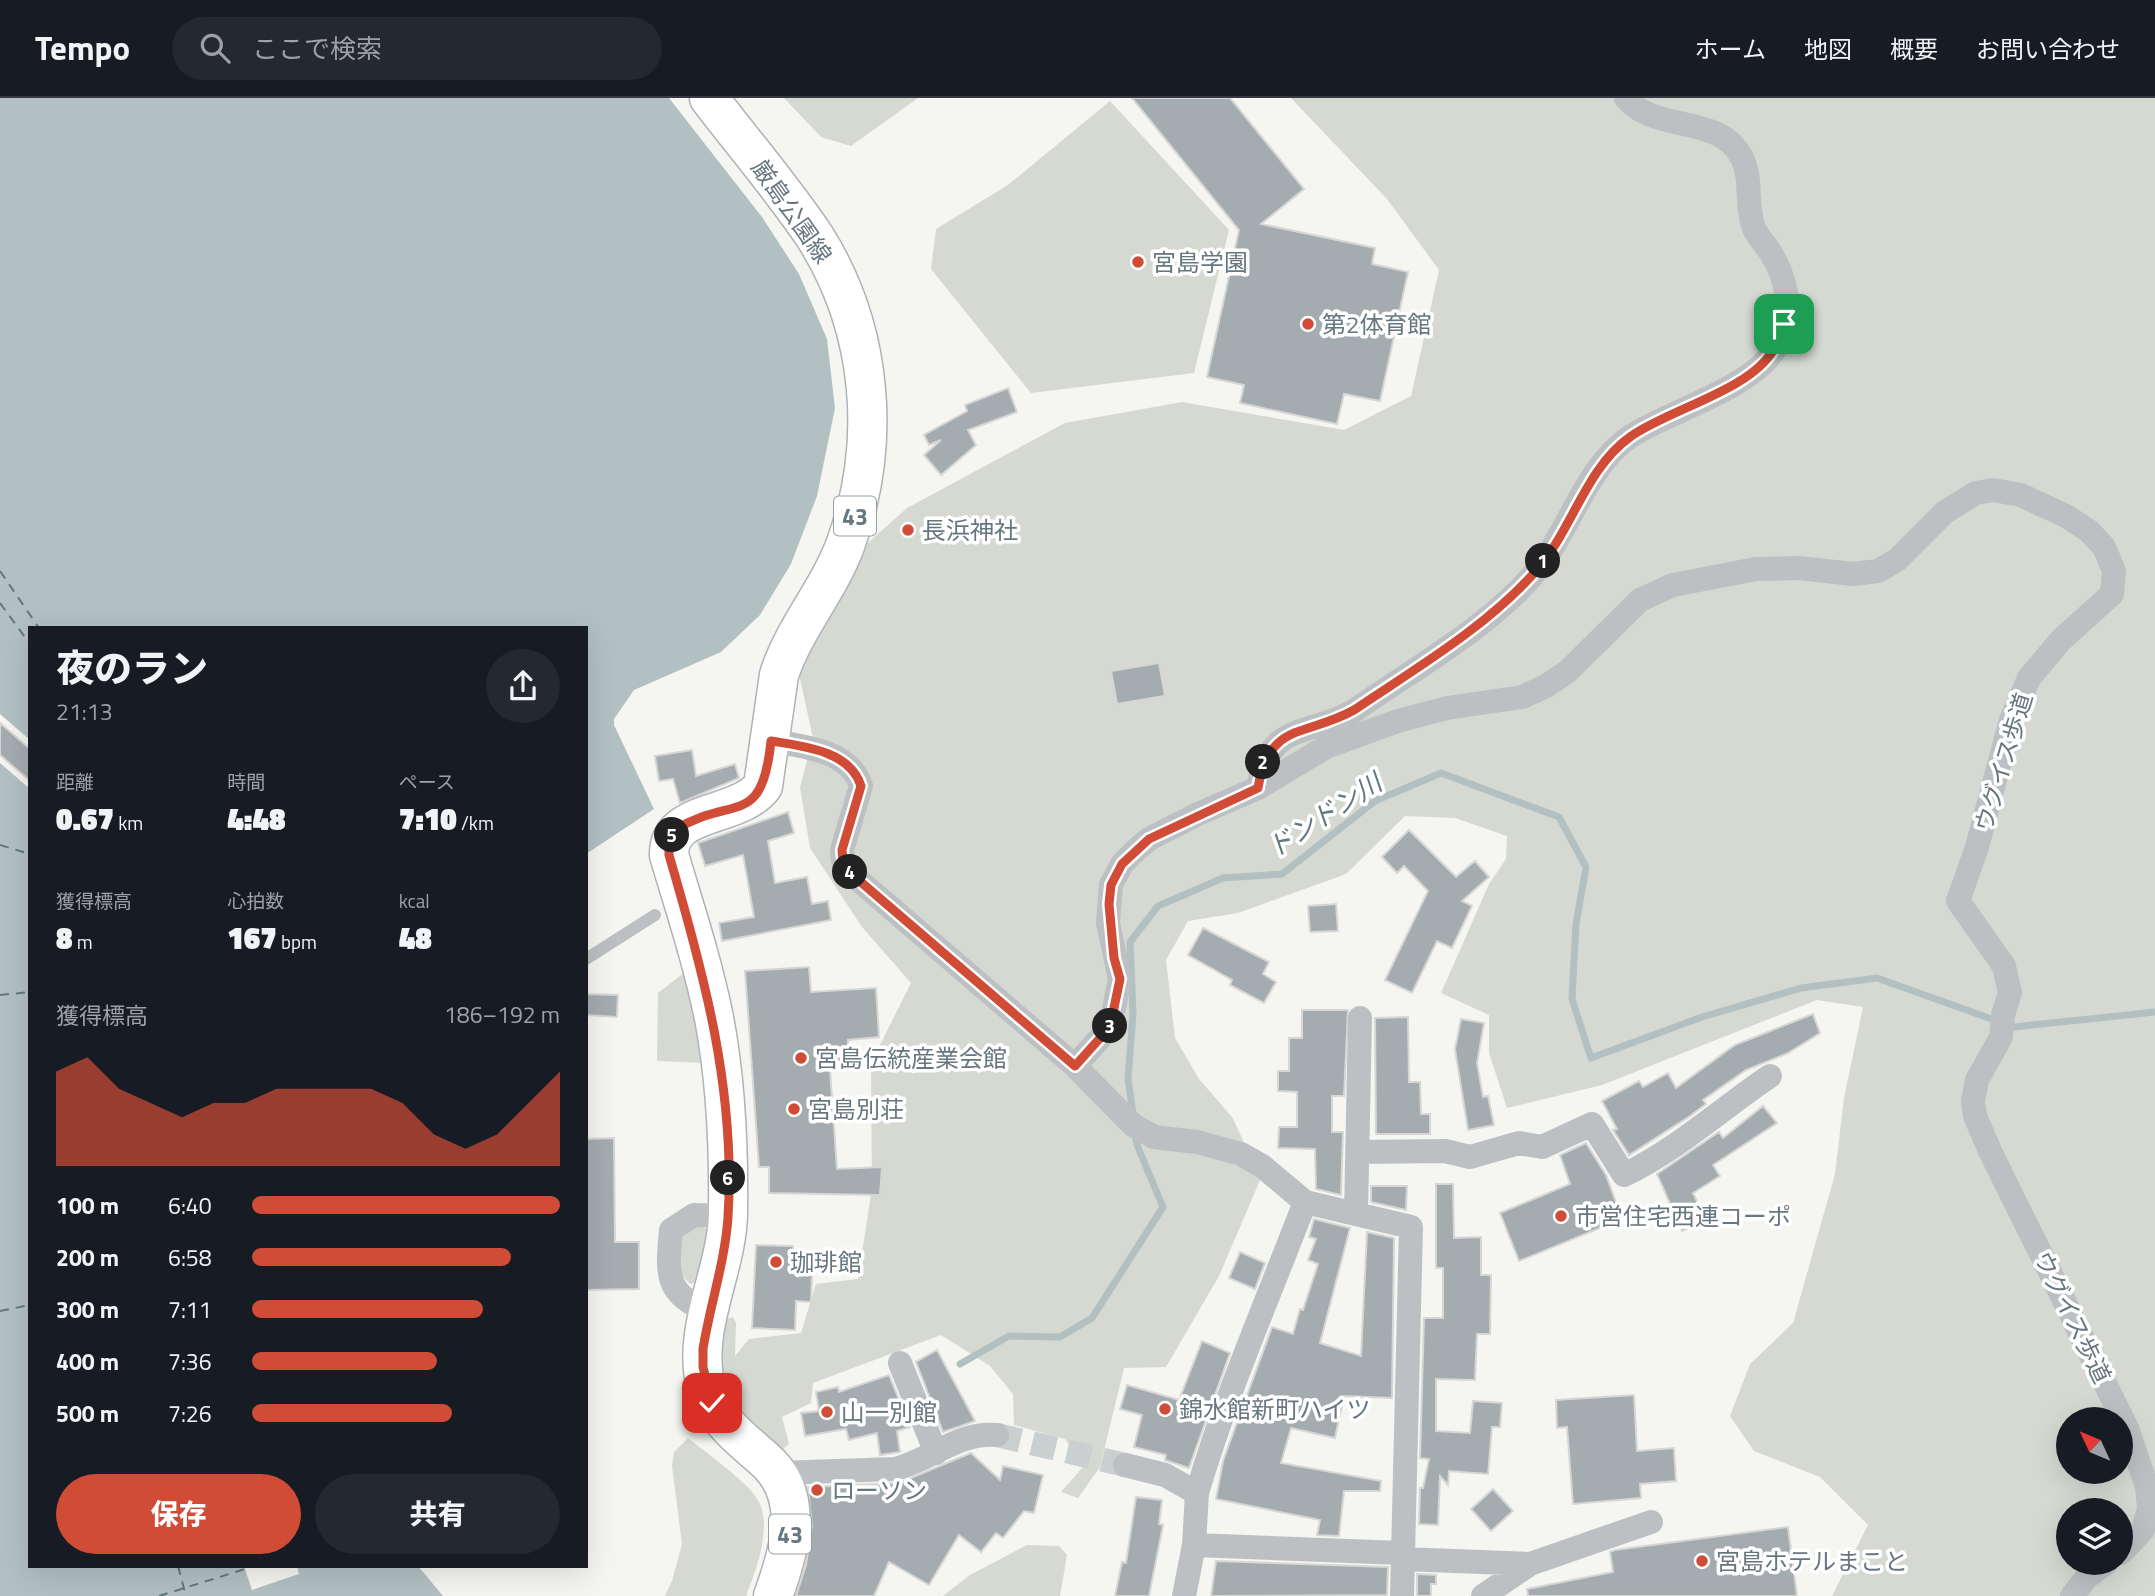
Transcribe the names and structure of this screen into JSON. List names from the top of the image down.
{
  "streets": {
    "main road": ["厳島公園線", "43"],
    "street": ["ウグイス歩道"]
  },
  "water": ["ドンドン川"],
  "places": [
    "宮島学園",
    "第2体育館",
    "長浜神社",
    "宮島伝統産業会館",
    "宮島別荘",
    "市営住宅西連コーポ",
    "珈琲館",
    "錦水館新町ハイツ",
    "山一別館",
    "ローソン",
    "宮島ホテルまこと"
  ],
  "north": "top left",
  "page": {
    "header": "Tempo",
    "search": "ここで検索",
    "nav": [
      "ホーム",
      "地図",
      "概要",
      "お問い合わせ"
    ],
    "pins": [
      "1",
      "2",
      "5",
      "4",
      "3",
      "6"
    ],
    "heading": ["夜のラン", "21:13"],
    "stats": [
      ["距離", "0.67 km"],
      ["時間", "4:48"],
      ["ペース", "7:10 /km"],
      ["獲得標高", "8 m"],
      ["心拍数", "167 bpm"],
      ["kcal", "48"]
    ],
    "chart": ["獲得標高", "186–192 m"],
    "list": [
      {
        "name": "100 m",
        "note": "6:40"
      },
      {
        "name": "200 m",
        "note": "6:58"
      },
      {
        "name": "300 m",
        "note": "7:11"
      },
      {
        "name": "400 m",
        "note": "7:36"
      },
      {
        "name": "500 m",
        "note": "7:26"
      }
    ],
    "buttons": ["保存", "共有"]
  }
}
